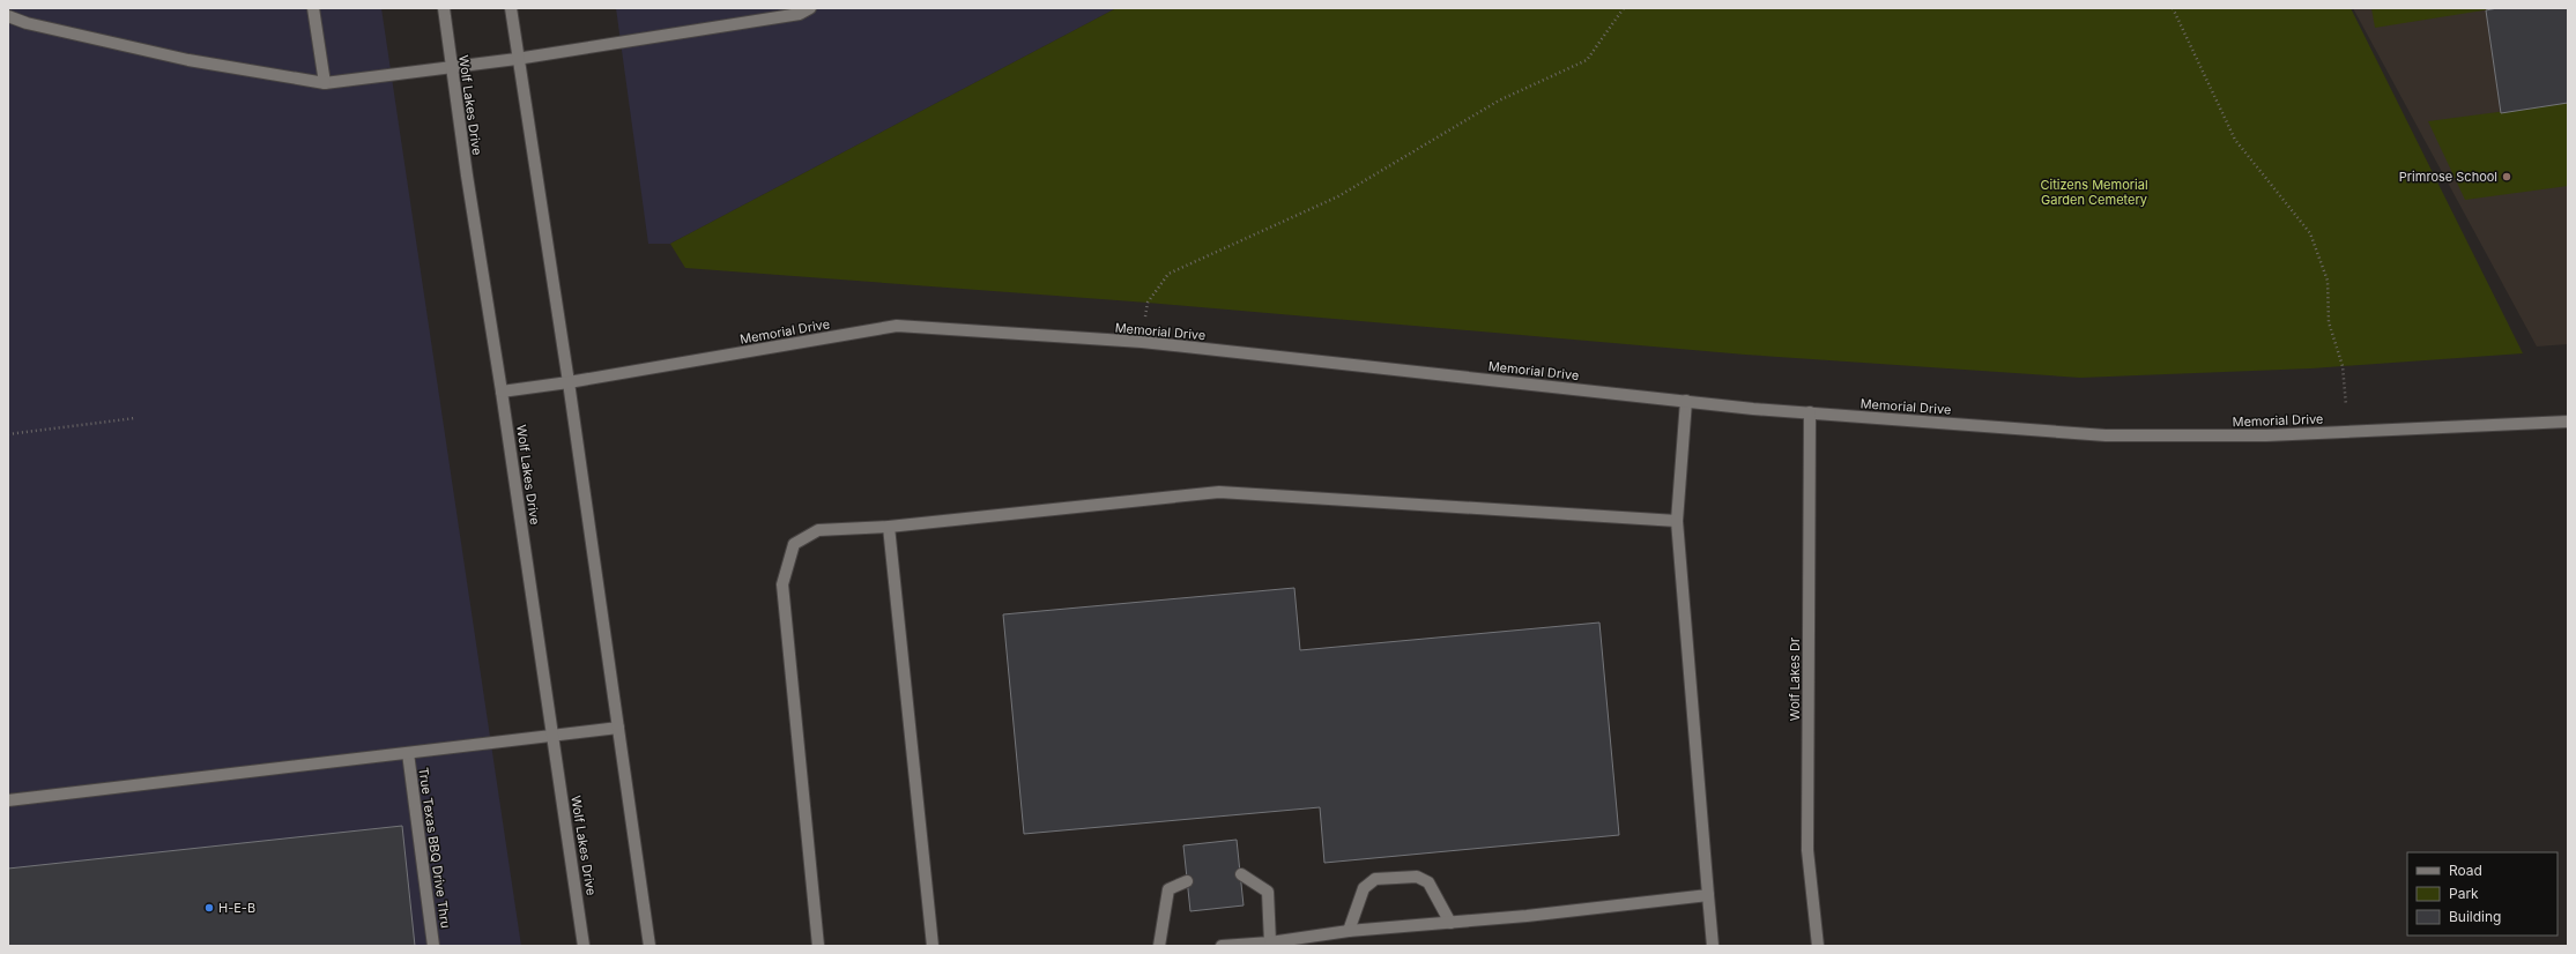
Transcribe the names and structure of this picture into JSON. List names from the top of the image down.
{
  "streets": {
    "street": [
      "Wolf Lakes Drive",
      "Memorial Drive",
      "Wolf Lakes Dr",
      "True Texas BBQ Drive Thru"
    ]
  },
  "crossings": [
    ["Wolf Lakes Drive", "Memorial Drive"],
    ["Memorial Drive", "Wolf Lakes Dr"]
  ],
  "parks": ["Citizens Memorial Garden Cemetery"],
  "places": ["Primrose School", "H-E-B"],
  "legend": ["Road", "Park", "Building"]
}
